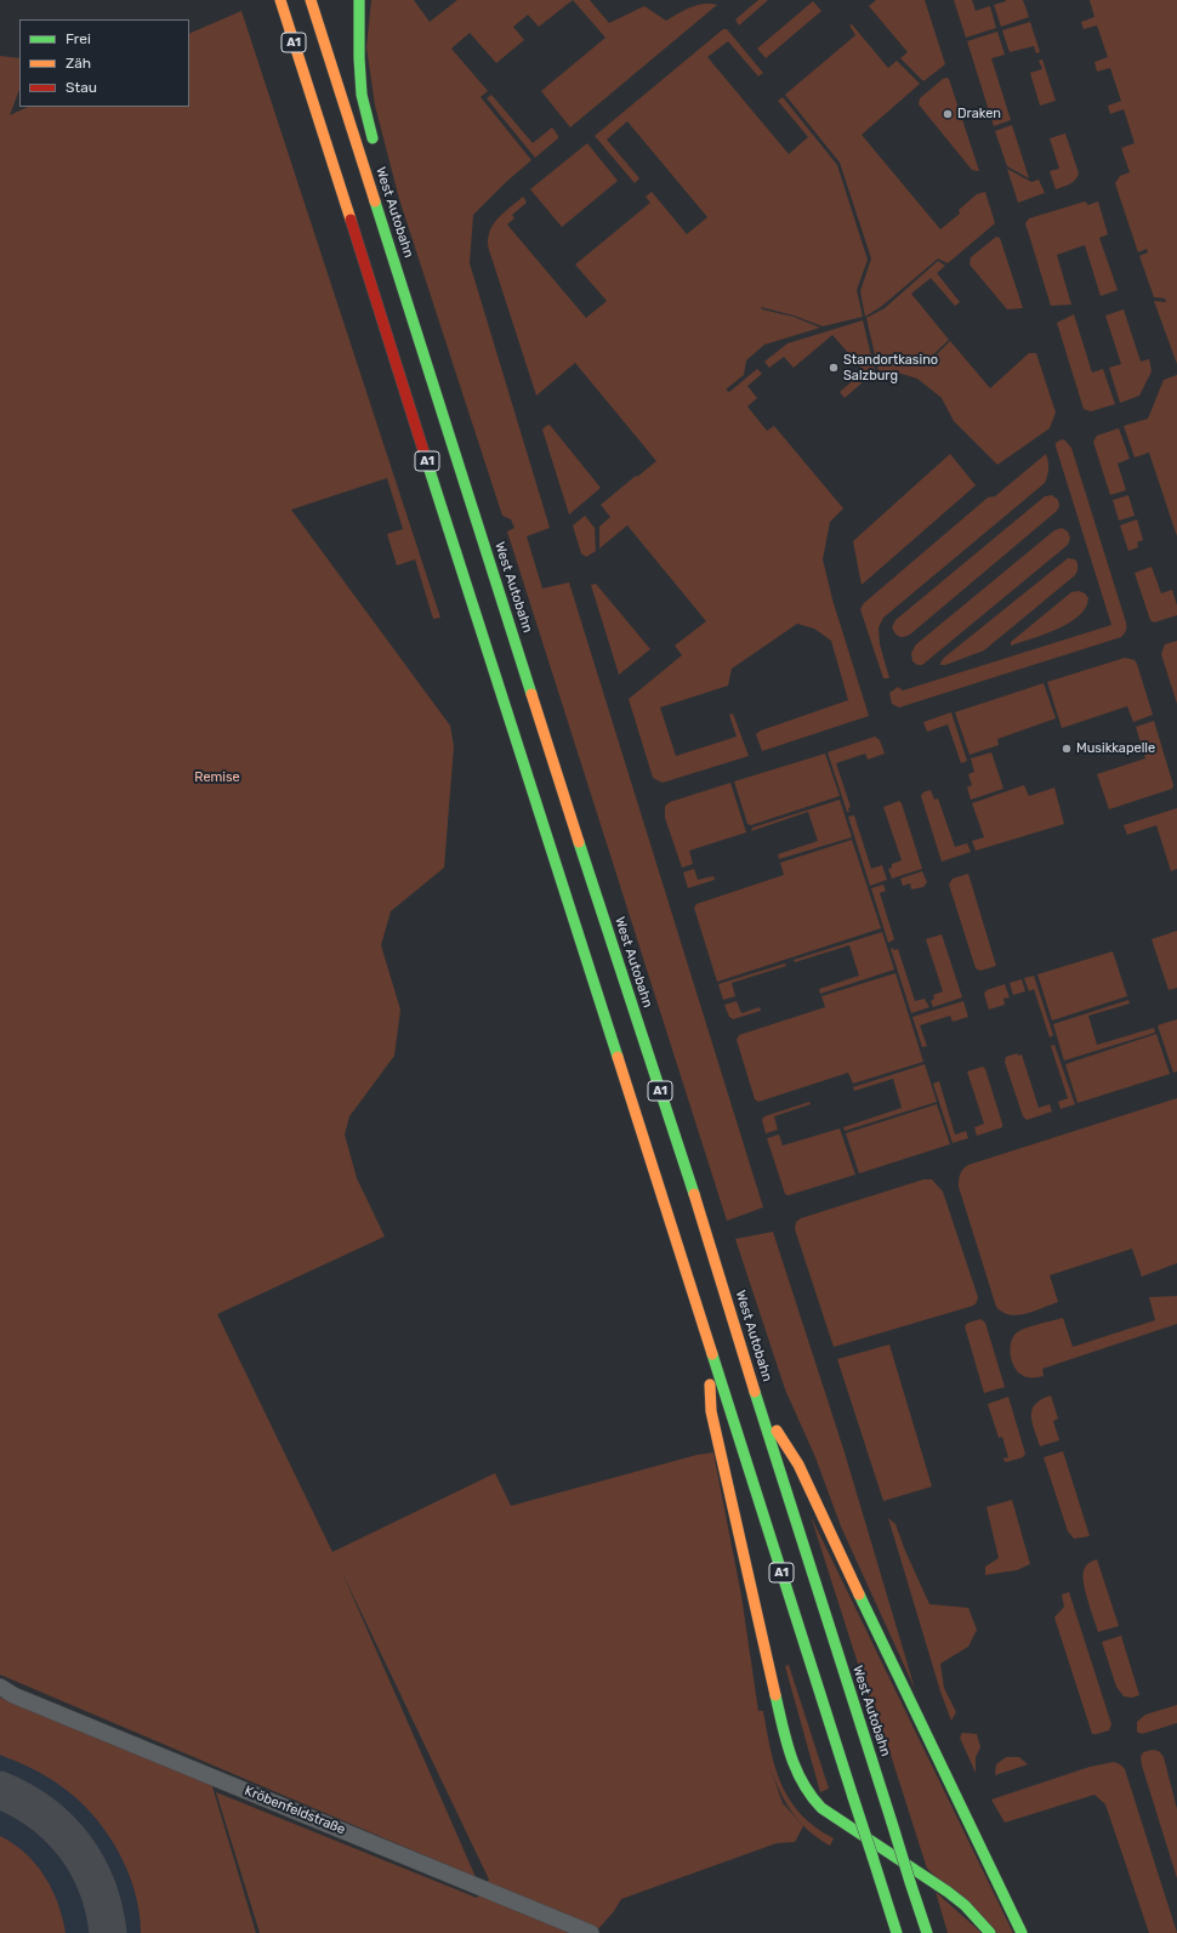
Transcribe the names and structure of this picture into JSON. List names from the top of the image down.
{
  "streets": {
    "highway": ["A1", "West Autobahn"],
    "street": ["Kröbenfeldstraße"]
  },
  "parks": ["Remise"],
  "places": ["Draken", "Standortkasino Salzburg", "Musikkapelle"],
  "legend": ["Frei", "Zäh", "Stau"]
}
